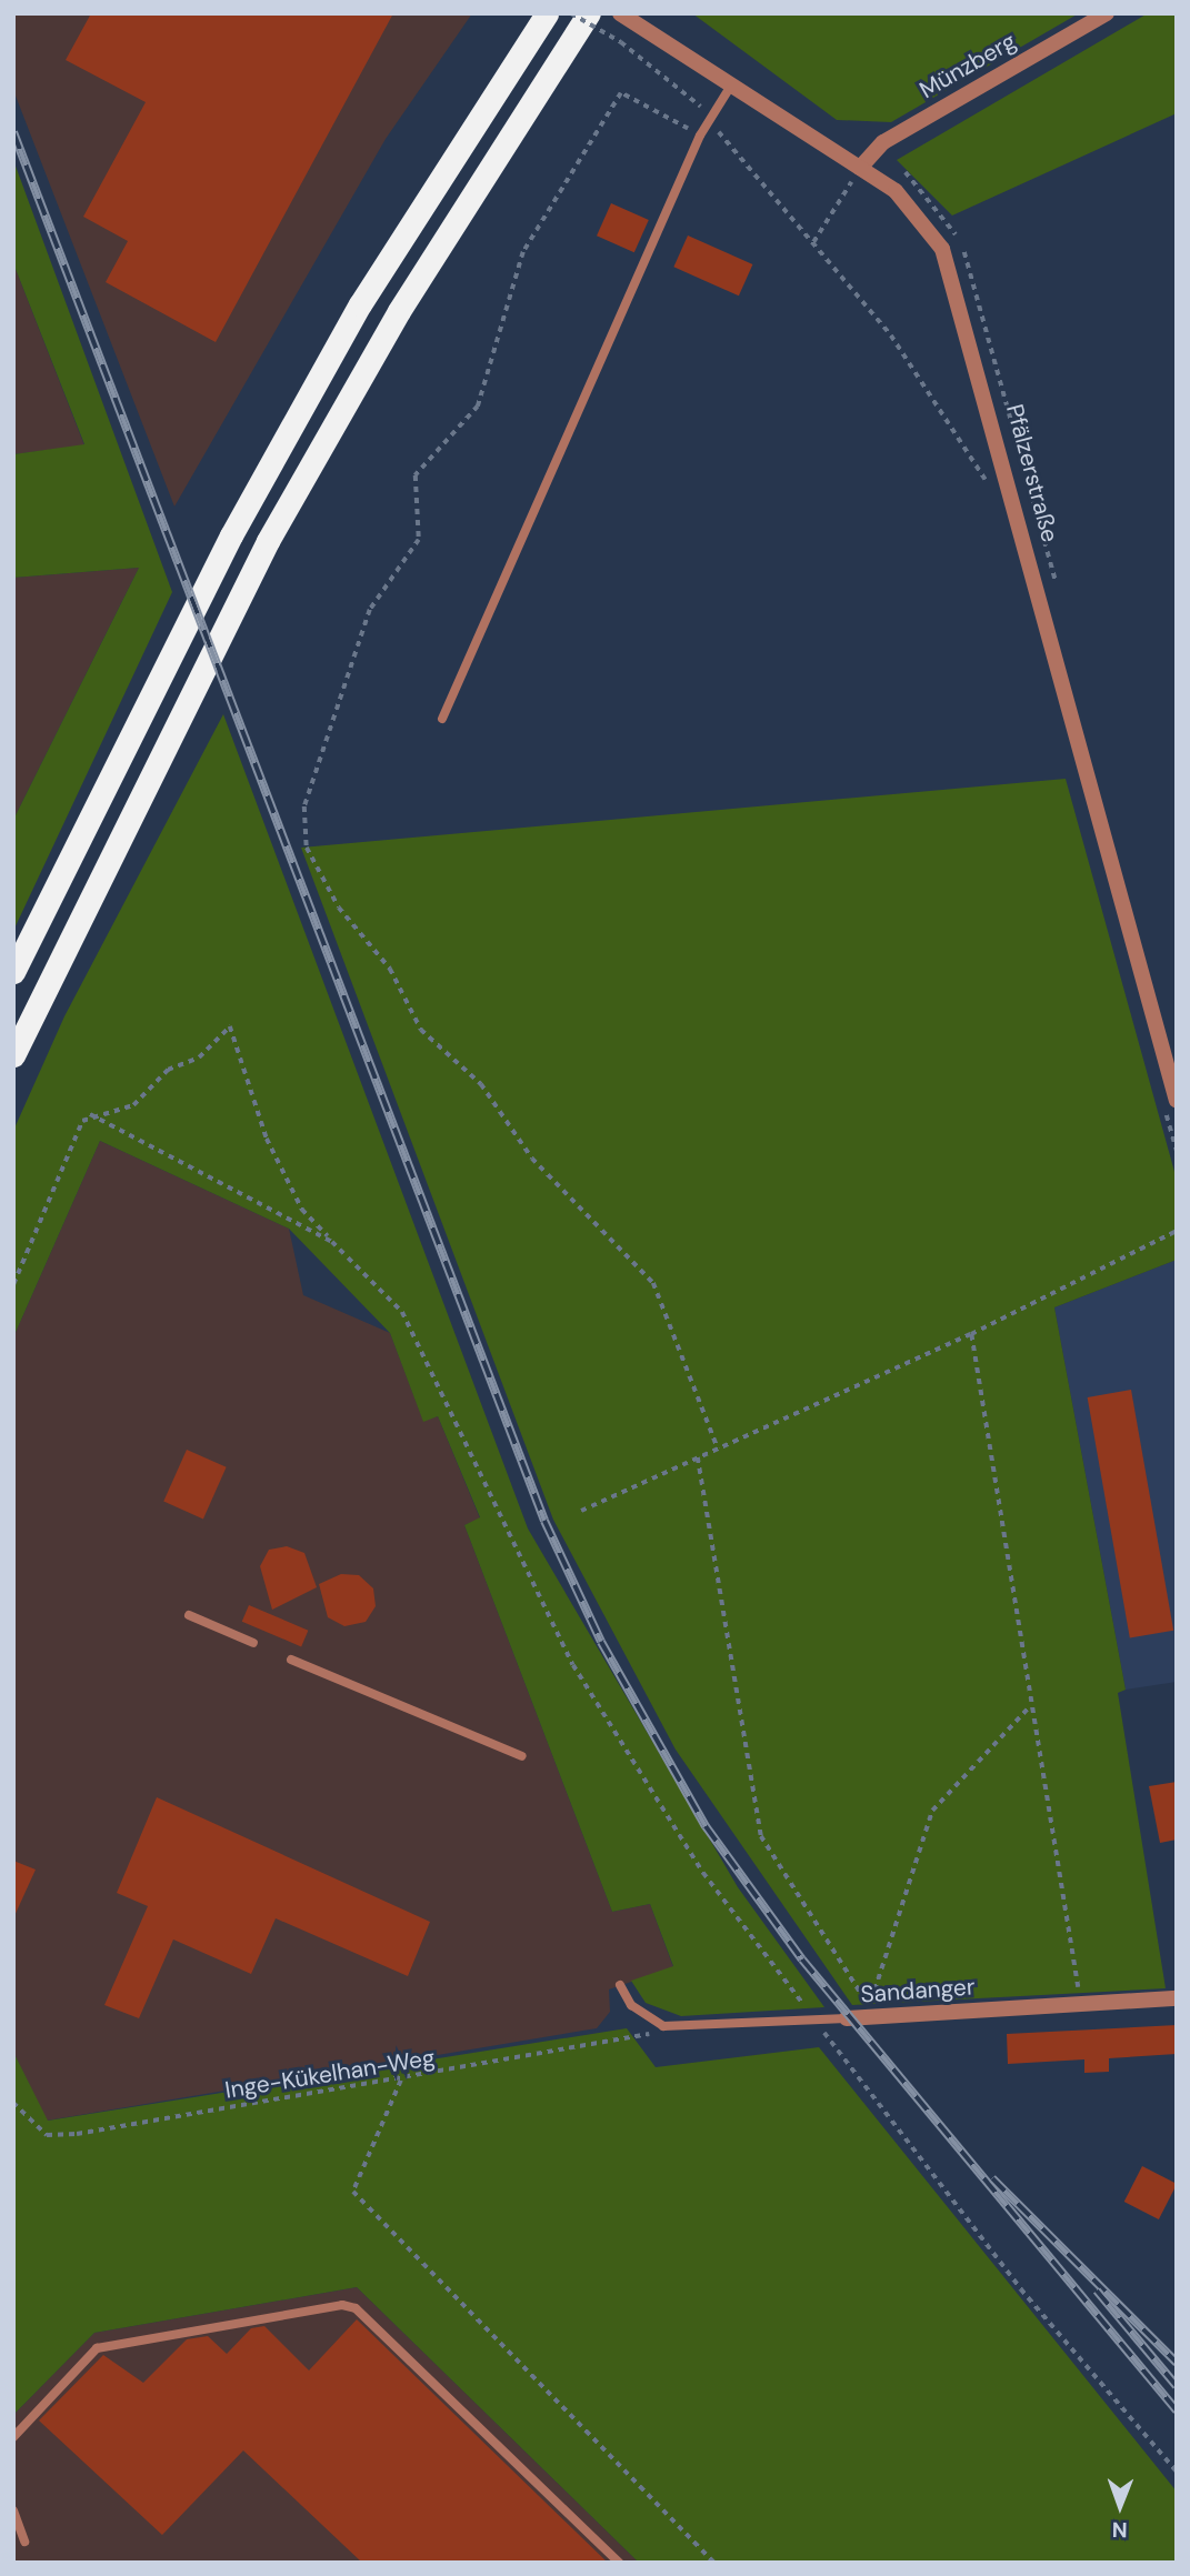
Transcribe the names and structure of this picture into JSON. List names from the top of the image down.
{
  "streets": {
    "street": ["Münzberg", "Pfälzerstraße", "Sandanger"],
    "path": ["Inge-Kükelhan-Weg"]
  },
  "crossings": [
    ["Münzberg", "Pfälzerstraße"],
    ["Sandanger", "Inge-Kükelhan-Weg"]
  ],
  "north": "bottom"
}
